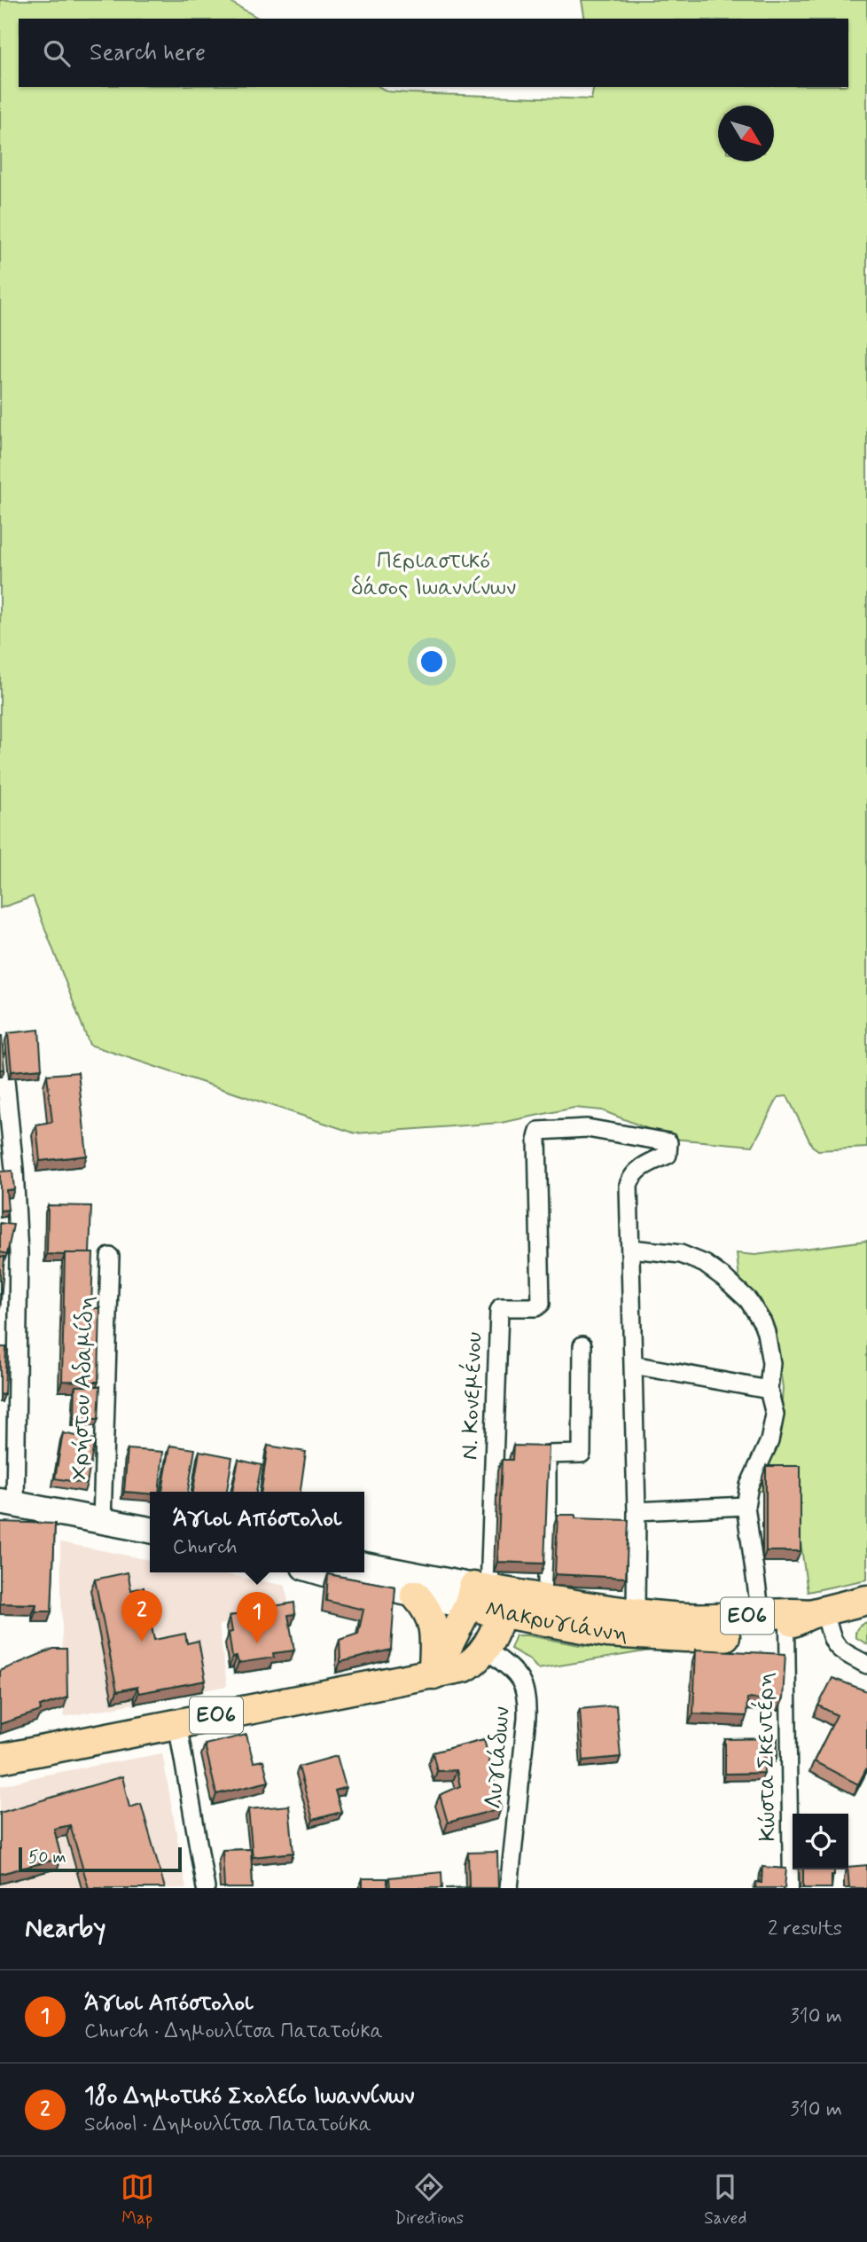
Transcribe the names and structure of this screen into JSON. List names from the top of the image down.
{
  "streets": {
    "main road": ["ΕΟ6", "Μακρυγιάννη"],
    "street": [
      "Χρήστου Αδαμίδη",
      "Ν. Κονεμένου",
      "Κώστα Σκεντέρη",
      "Λυγιάδων"
    ]
  },
  "crossings": [
    ["Ν. Κονεμένου", "ΕΟ6"],
    ["Ν. Κονεμένου", "Μακρυγιάννη"],
    ["ΕΟ6", "Μακρυγιάννη"],
    ["ΕΟ6", "Λυγιάδων"],
    ["Μακρυγιάννη", "Κώστα Σκεντέρη"]
  ],
  "parks": ["Περιαστικό δάσος Ιωαννίνων"],
  "scale_bar": "50 m",
  "north": "bottom right",
  "page": {
    "search": "Search here",
    "popup": ["Άγιοι Απόστολοι", "Church"],
    "pins": ["2", "1"],
    "scale": "50 m",
    "heading": ["Nearby", "2 results"],
    "list": [
      {
        "mark": "1",
        "name": "Άγιοι Απόστολοι",
        "note": "Church · Δημουλίτσα Πατατούκα",
        "value": "310 m"
      },
      {
        "mark": "2",
        "name": "18ο Δημοτικό Σχολείο Ιωαννίνων",
        "note": "School · Δημουλίτσα Πατατούκα",
        "value": "310 m"
      }
    ],
    "nav": ["Map", "Directions", "Saved"]
  }
}
